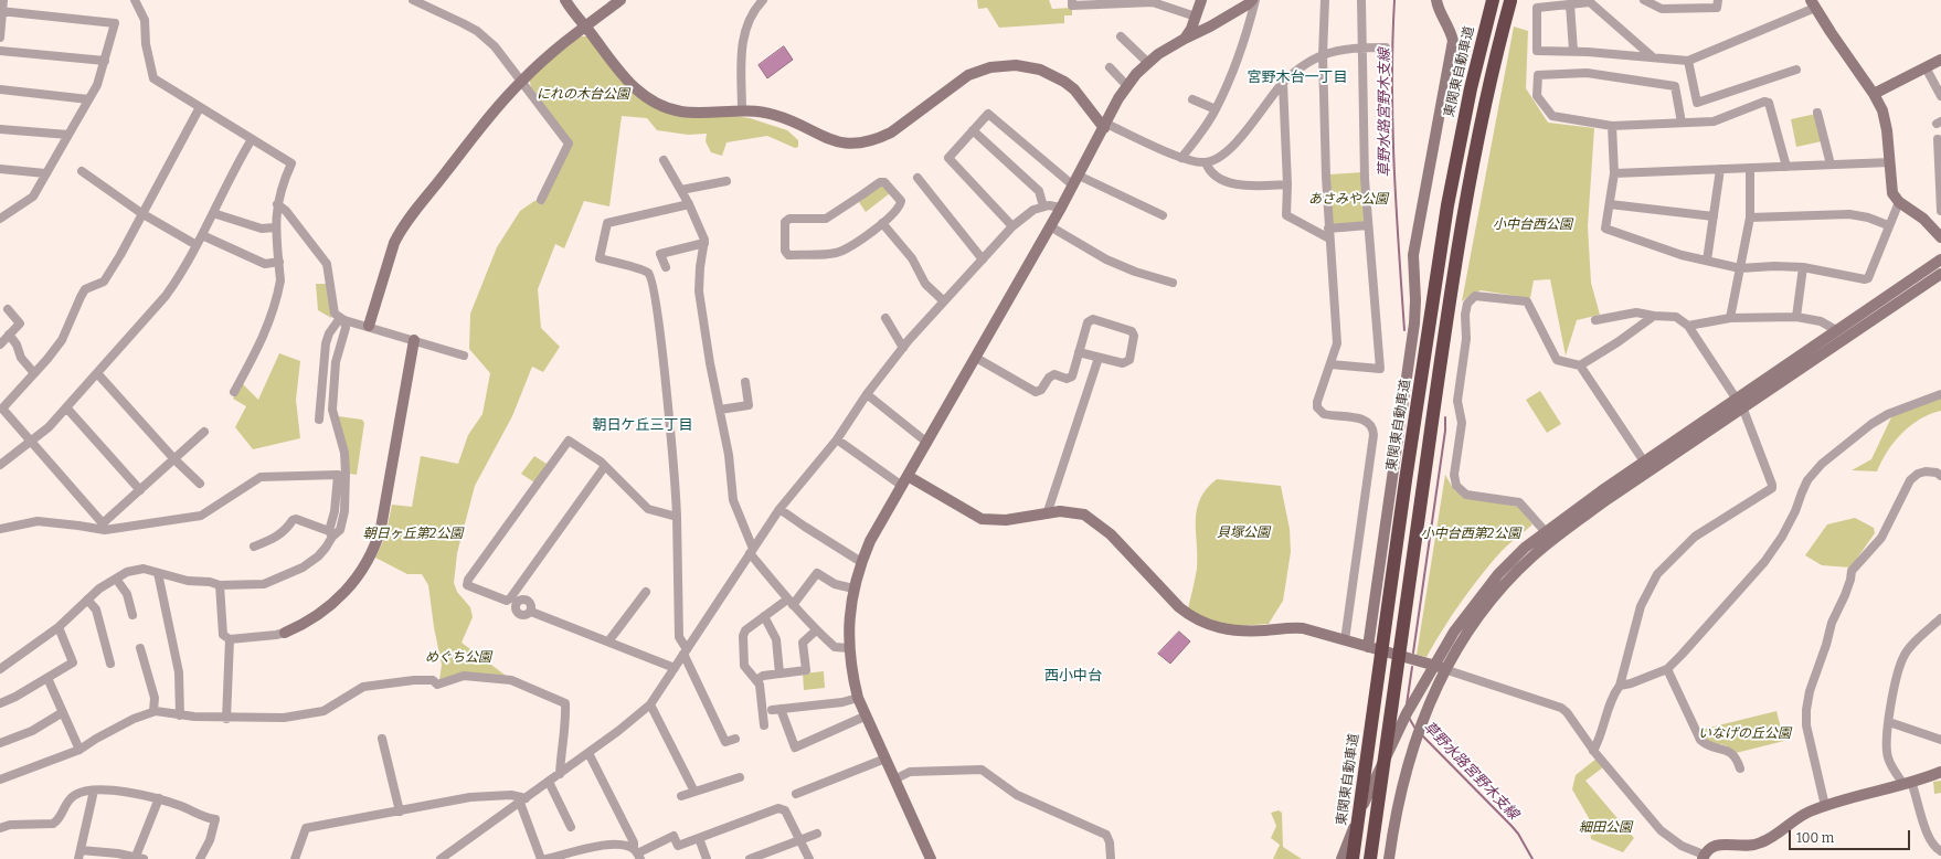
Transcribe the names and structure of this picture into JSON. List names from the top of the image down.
{
  "streets": {
    "highway": ["東関東自動車道"]
  },
  "districts": ["宮野木台一丁目", "朝日ケ丘三丁目", "西小中台"],
  "water": ["草野水路宮野木支線"],
  "parks": [
    "にれの木台公園",
    "あさみや公園",
    "小中台西公園",
    "貝塚公園",
    "朝日ヶ丘第2公園",
    "小中台西第2公園",
    "めぐち公園",
    "いなげの丘公園",
    "細田公園"
  ],
  "scale_bar": "100 m"
}
